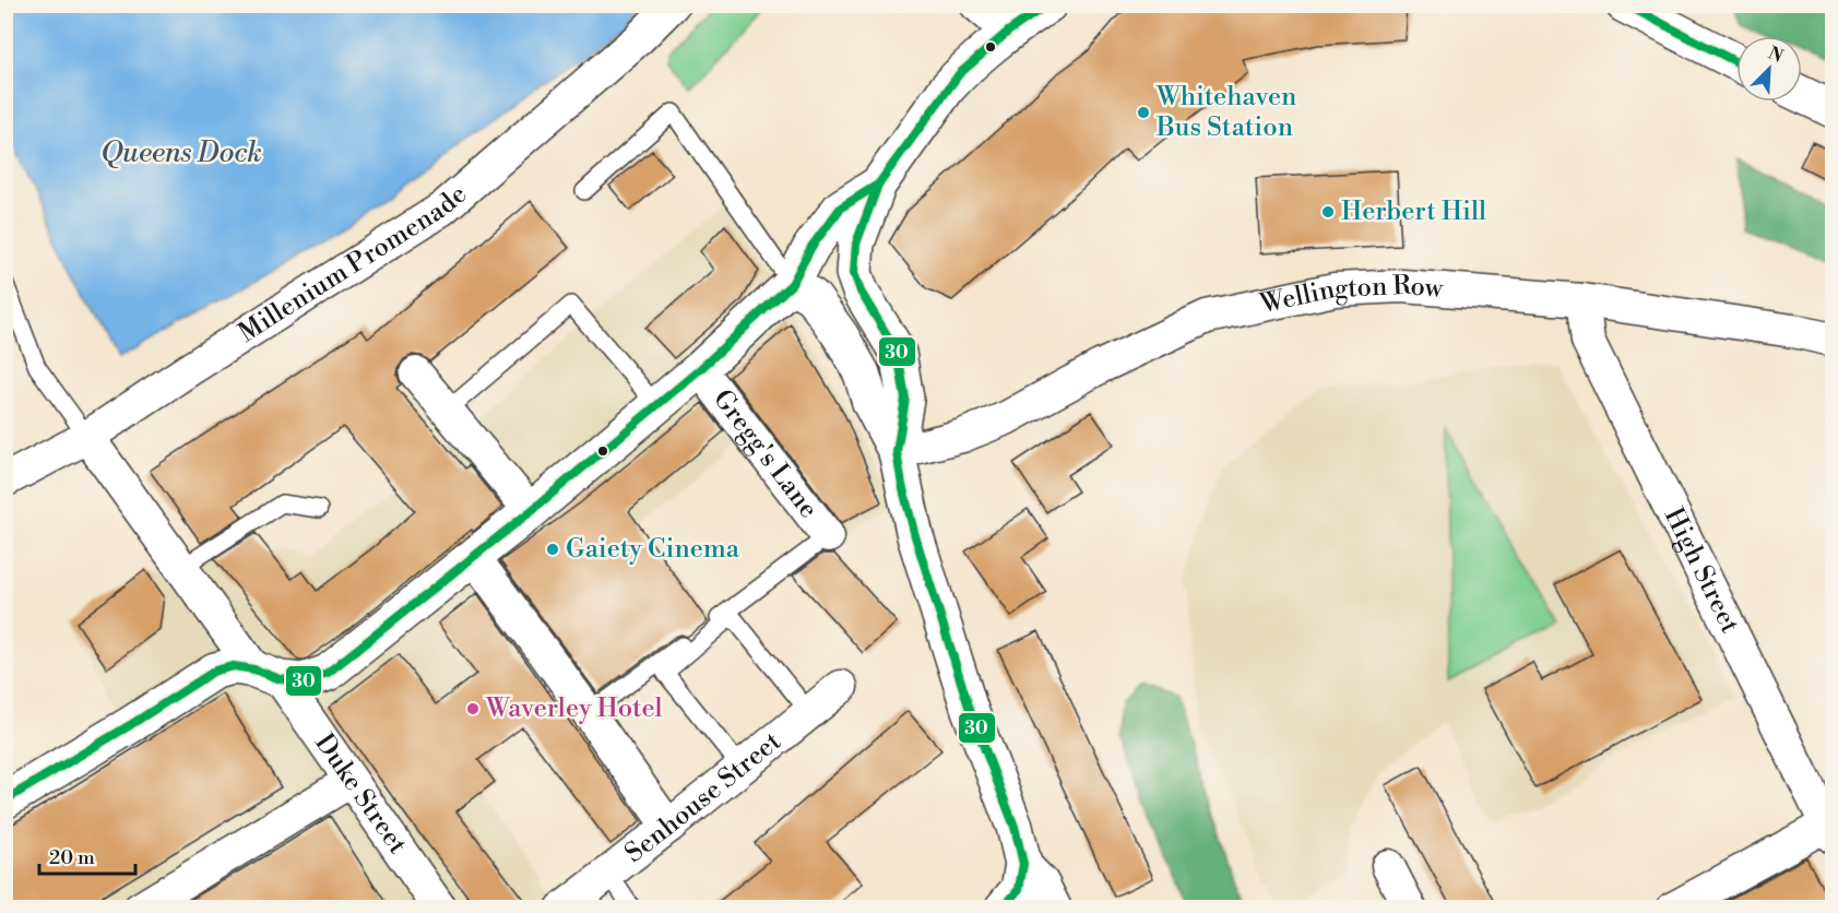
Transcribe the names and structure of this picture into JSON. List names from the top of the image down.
{
  "streets": {
    "street": [
      "Millenium Promenade",
      "Wellington Row",
      "Gregg's Lane",
      "High Street",
      "Duke Street",
      "Senhouse Street"
    ]
  },
  "crossings": [
    ["Millenium Promenade", "Duke Street"],
    ["Wellington Row", "High Street"]
  ],
  "water": ["Queens Dock"],
  "places": [
    "Whitehaven Bus Station",
    "Herbert Hill",
    "Gaiety Cinema",
    "Waverley Hotel"
  ],
  "lines": ["transit line 30"],
  "scale_bar": "20 m",
  "north": "top right"
}
